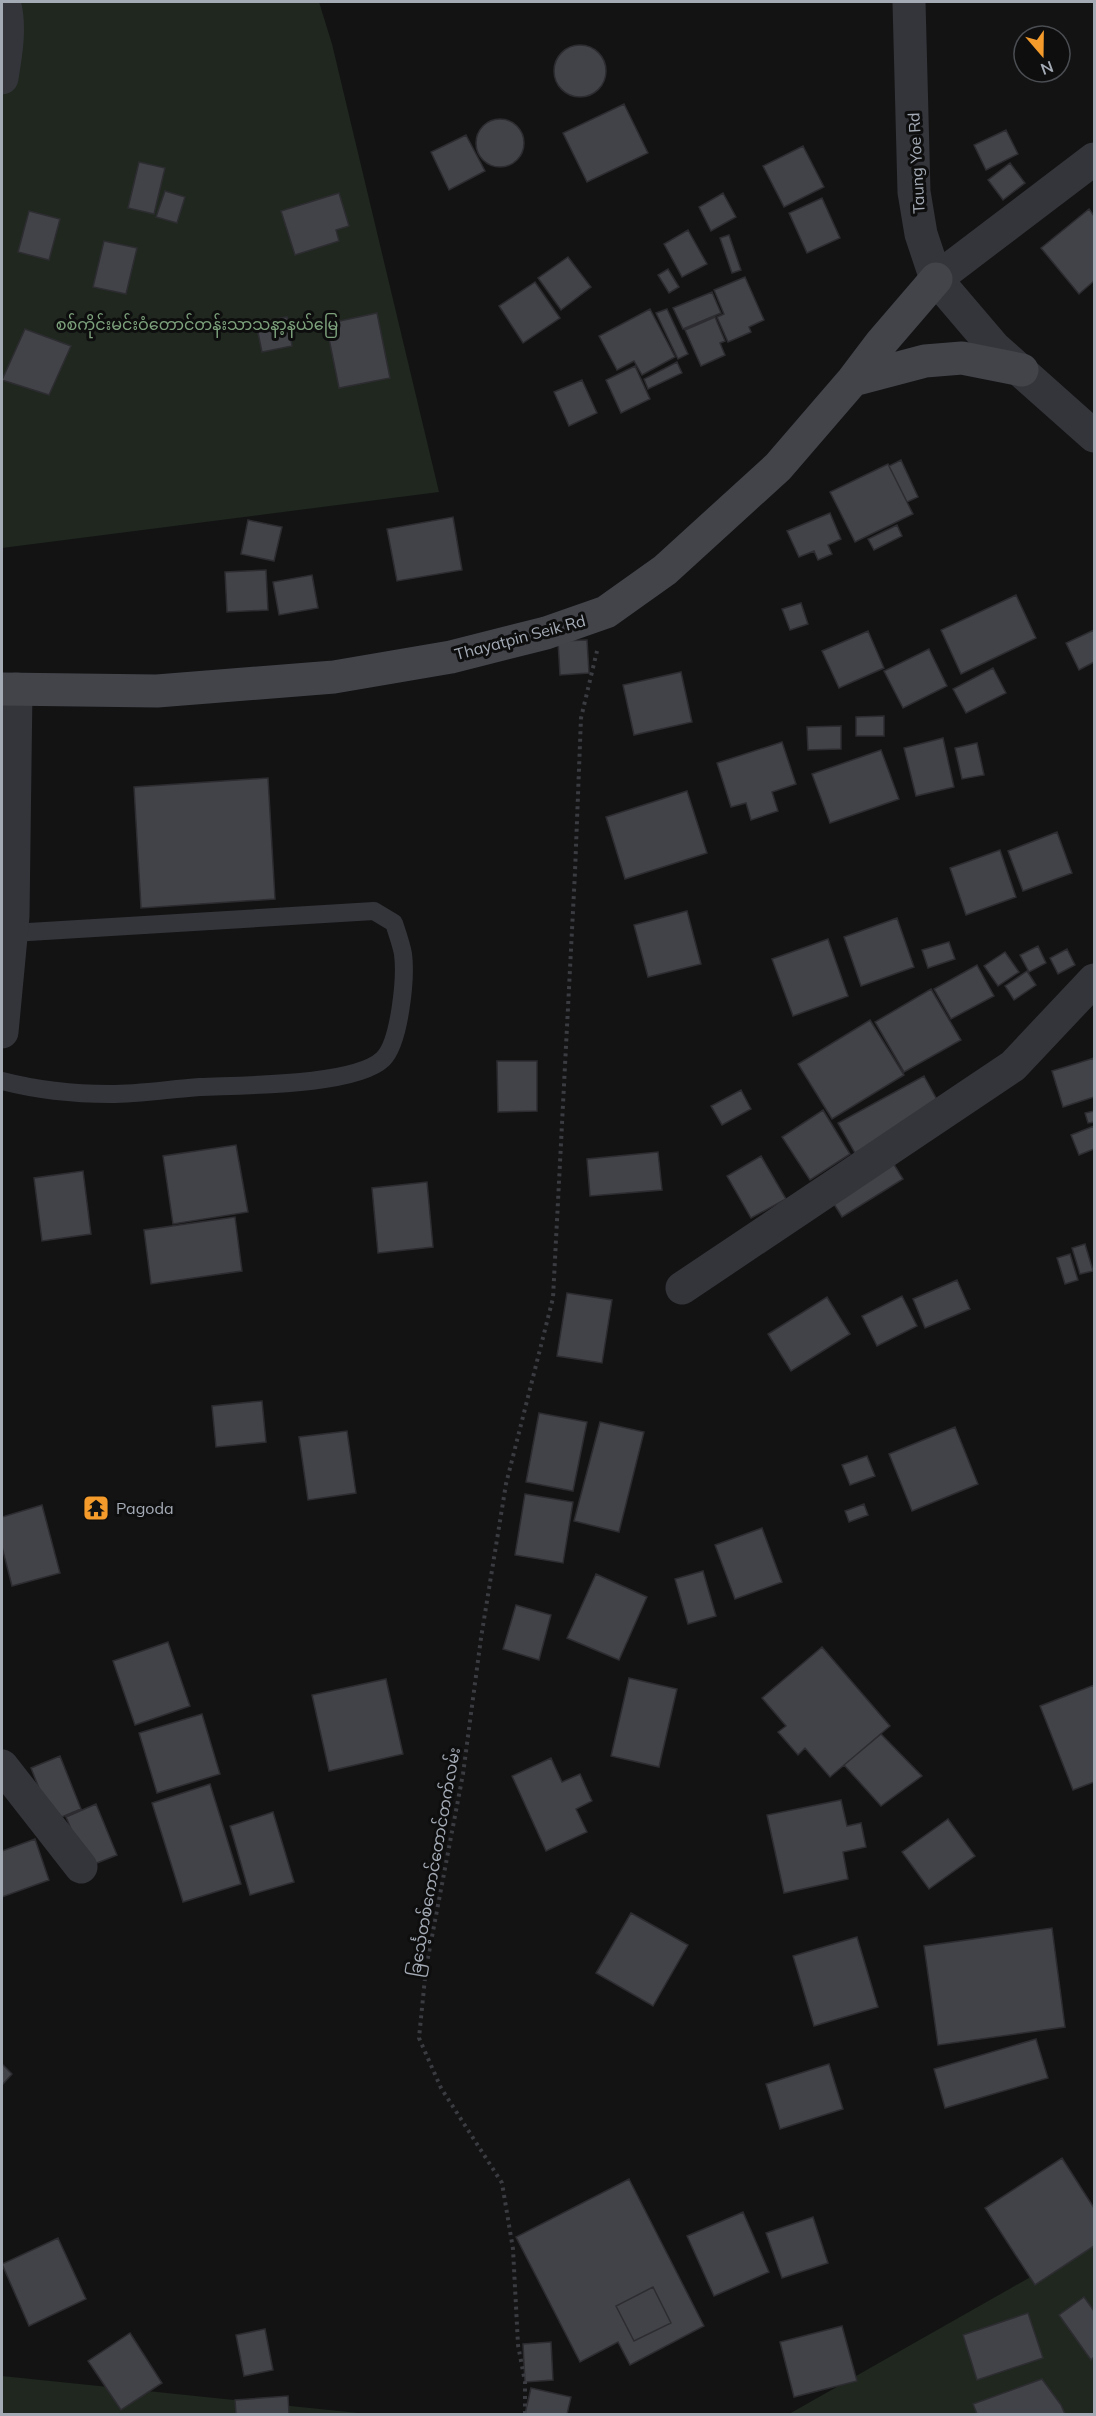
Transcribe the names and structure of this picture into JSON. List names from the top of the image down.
{
  "streets": {
    "street": ["Taung Yoe Rd", "Thayatpin Seik Rd"],
    "path": ["ခြင်္သေ့တစ်ကောင်တောင်တက်လမ်း"]
  },
  "crossings": [
    ["Taung Yoe Rd", "Thayatpin Seik Rd"],
    ["Thayatpin Seik Rd", "ခြင်္သေ့တစ်ကောင်တောင်တက်လမ်း"]
  ],
  "parks": ["စစ်ကိုင်းမင်းဝံတောင်တန်းသာသနာ့နယ်မြေ"],
  "places": {
    "temple": ["Pagoda"]
  },
  "north": "bottom"
}
